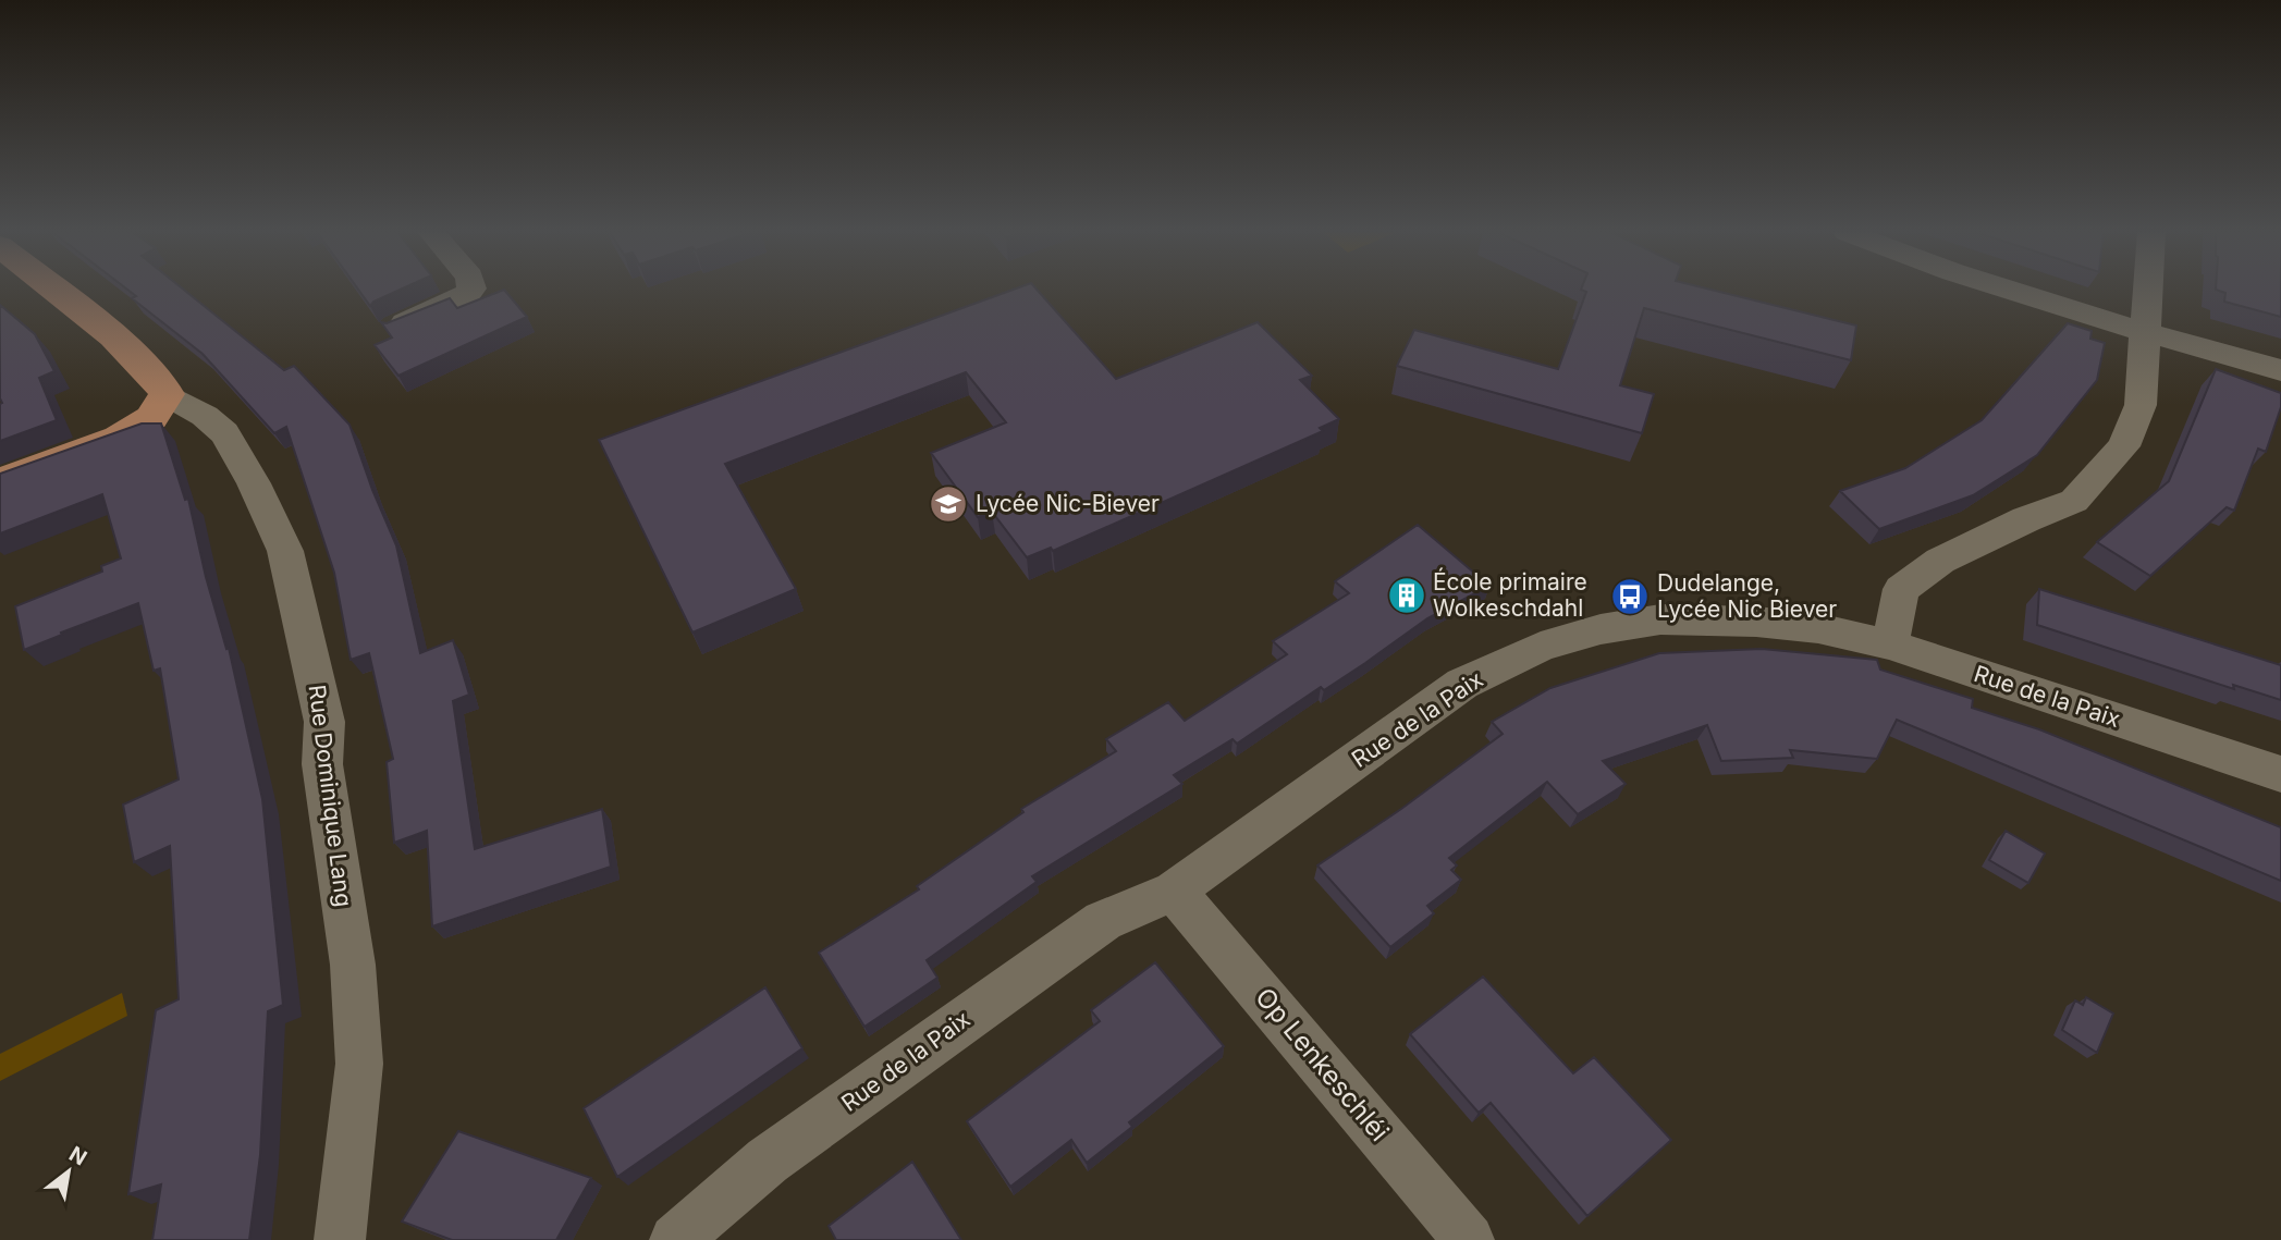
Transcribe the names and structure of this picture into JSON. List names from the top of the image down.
{
  "streets": {
    "main road": ["Rue Dominique Lang"],
    "street": ["Rue de la Paix", "Op Lenkeschléi"]
  },
  "crossings": [
    ["Rue de la Paix", "Op Lenkeschléi"]
  ],
  "places": {
    "school or university": ["Lycée Nic-Biever"],
    "building": ["École primaire Wolkeschdahl"],
    "bus stop": ["Dudelange, Lycée Nic Biever"]
  },
  "north": "top right"
}
